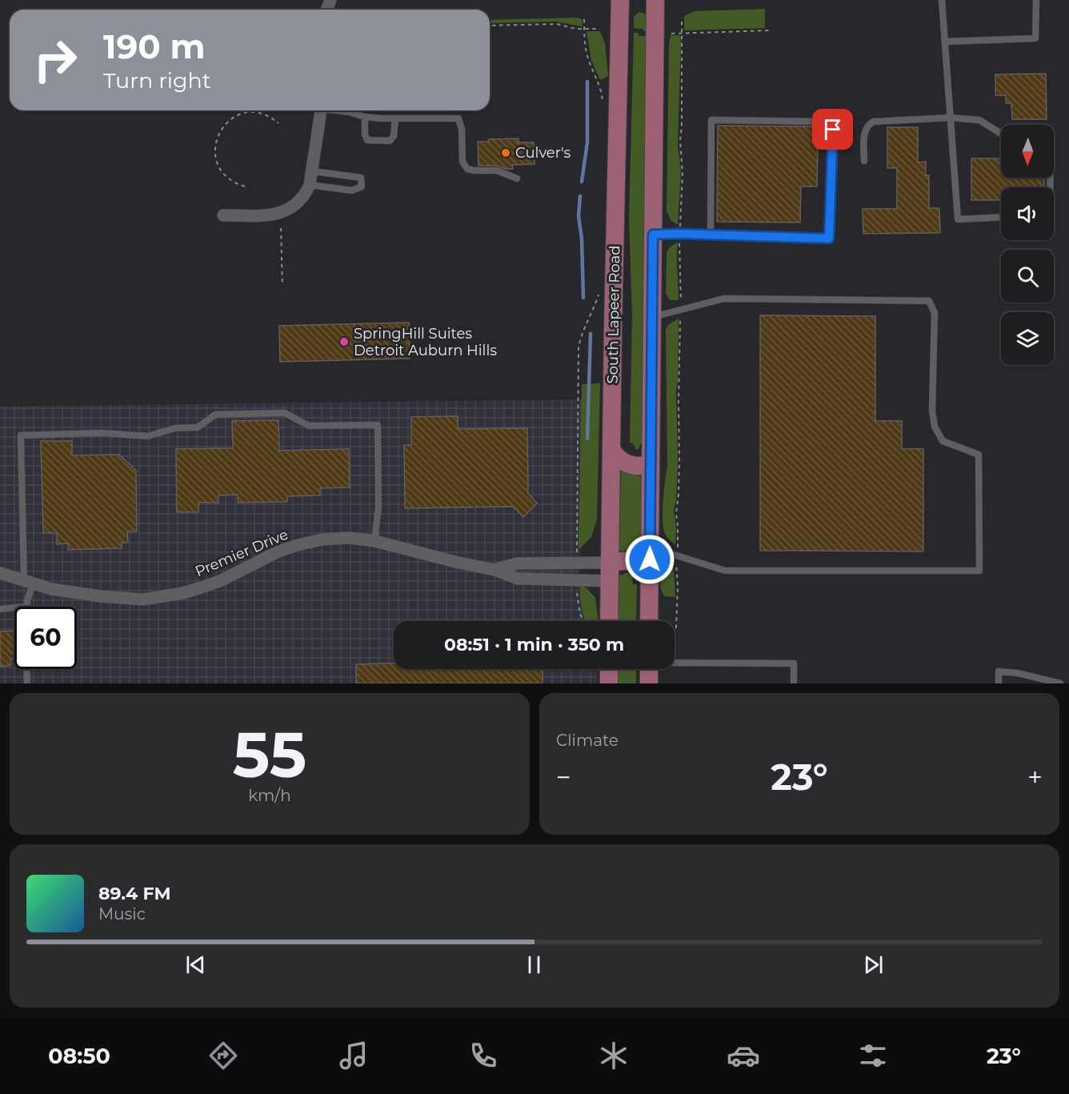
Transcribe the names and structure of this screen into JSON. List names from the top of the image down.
{
  "streets": {
    "main road": ["South Lapeer Road"],
    "street": ["Premier Drive"]
  },
  "crossings": [
    ["South Lapeer Road", "Premier Drive"]
  ],
  "places": ["Culver's", "SpringHill Suites Detroit Auburn Hills"],
  "north": "bottom",
  "page": {
    "turn": ["190 m", "Turn right"],
    "limit": "60",
    "trip": "08:51 · 1 min · 350 m",
    "tile": [
      ["55", "km/h"],
      "Climate"
    ],
    "heat": ["−", "23°", "+"],
    "song": ["89.4 FM", "Music"],
    "tabs": ["08:50", "23°"]
  }
}
